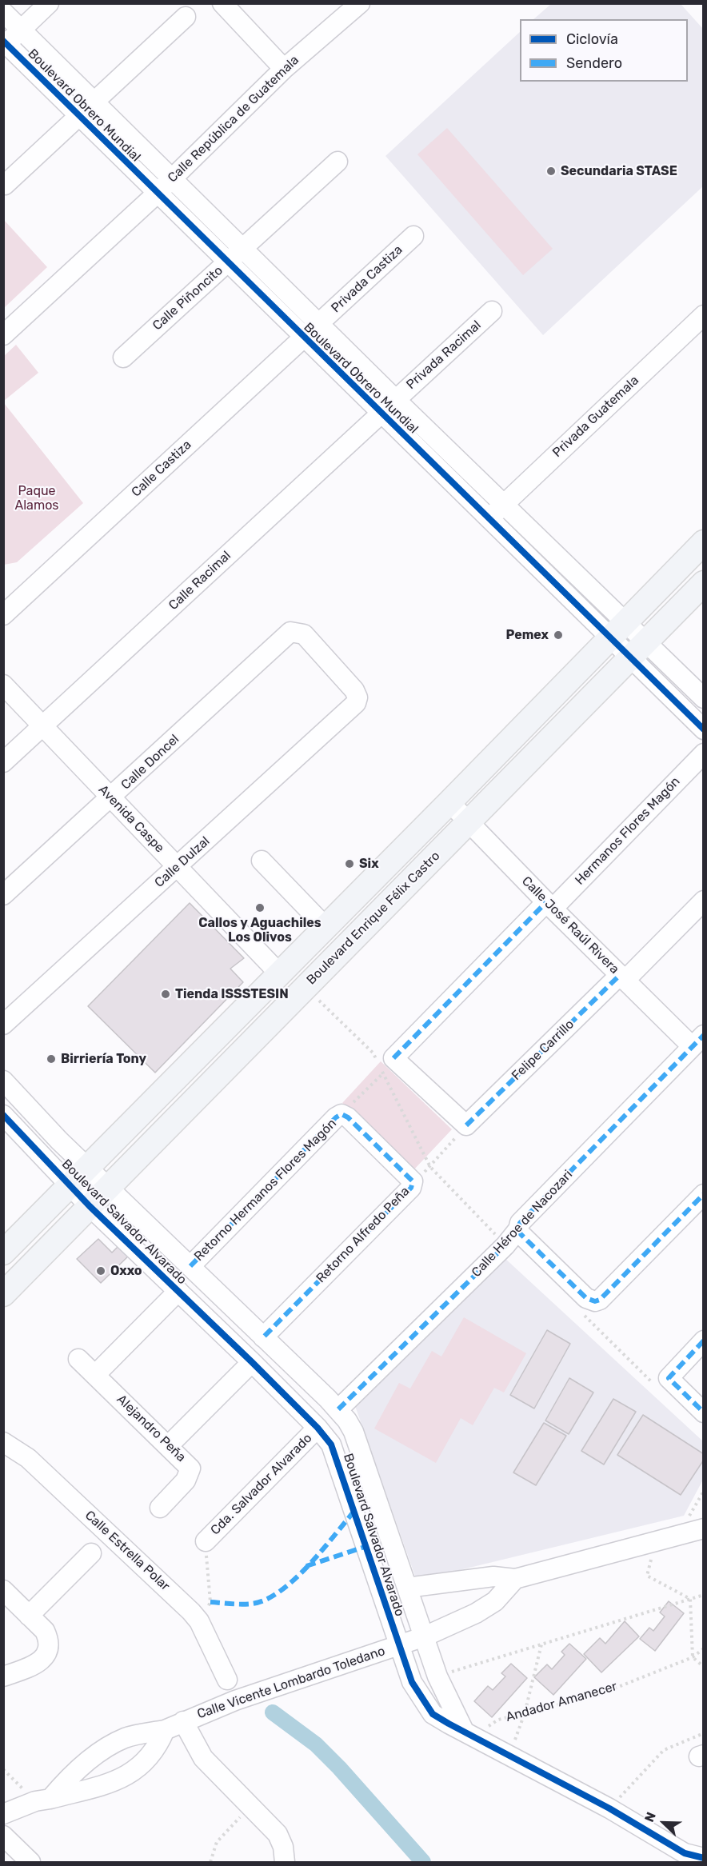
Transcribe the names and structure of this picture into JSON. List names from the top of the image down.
{
  "streets": {
    "main road": ["Boulevard Enrique Félix Castro"],
    "street": [
      "Boulevard Obrero Mundial",
      "Calle República de Guatemala",
      "Privada Castiza",
      "Calle Piñoncito",
      "Privada Racimal",
      "Privada Guatemala",
      "Calle Castiza",
      "Calle Racimal",
      "Calle Doncel",
      "Avenida Caspe",
      "Hermanos Flores Magón",
      "Calle Dulzal",
      "Calle José Raúl Rivera",
      "Felipe Carrillo",
      "Retorno Hermanos Flores Magón",
      "Boulevard Salvador Alvarado",
      "Calle Héroe de Nacozari",
      "Retorno Alfredo Peña",
      "Alejandro Peña",
      "Cda. Salvador Alvarado",
      "Calle Estrella Polar",
      "Calle Vicente Lombardo Toledano"
    ],
    "path": ["Andador Amanecer"]
  },
  "crossings": [
    ["Boulevard Obrero Mundial", "Calle República de Guatemala"],
    ["Boulevard Obrero Mundial", "Privada Castiza"],
    ["Boulevard Obrero Mundial", "Calle Piñoncito"],
    ["Boulevard Obrero Mundial", "Privada Racimal"],
    ["Boulevard Obrero Mundial", "Privada Guatemala"],
    ["Boulevard Obrero Mundial", "Calle Castiza"],
    ["Boulevard Obrero Mundial", "Calle Racimal"],
    ["Boulevard Obrero Mundial", "Boulevard Enrique Félix Castro"],
    ["Privada Castiza", "Calle Castiza"],
    ["Privada Racimal", "Calle Racimal"],
    ["Calle Racimal", "Avenida Caspe"],
    ["Calle Doncel", "Avenida Caspe"],
    ["Calle Doncel", "Calle Dulzal"],
    ["Avenida Caspe", "Calle Dulzal"],
    ["Hermanos Flores Magón", "Calle José Raúl Rivera"],
    ["Boulevard Enrique Félix Castro", "Calle José Raúl Rivera"],
    ["Boulevard Enrique Félix Castro", "Boulevard Salvador Alvarado"],
    ["Calle José Raúl Rivera", "Felipe Carrillo"],
    ["Calle José Raúl Rivera", "Calle Héroe de Nacozari"],
    ["Retorno Hermanos Flores Magón", "Boulevard Salvador Alvarado"],
    ["Retorno Hermanos Flores Magón", "Retorno Alfredo Peña"],
    ["Boulevard Salvador Alvarado", "Calle Héroe de Nacozari"],
    ["Boulevard Salvador Alvarado", "Retorno Alfredo Peña"],
    ["Boulevard Salvador Alvarado", "Cda. Salvador Alvarado"],
    ["Boulevard Salvador Alvarado", "Calle Vicente Lombardo Toledano"],
    ["Boulevard Salvador Alvarado", "Andador Amanecer"]
  ],
  "parks": ["Paque Alamos"],
  "places": [
    "Secundaria STASE",
    "Pemex",
    "Six",
    "Callos y Aguachiles Los Olivos",
    "Tienda ISSSTESIN",
    "Birriería Tony",
    "Oxxo"
  ],
  "legend": ["Ciclovía", "Sendero"],
  "north": "top left"
}
